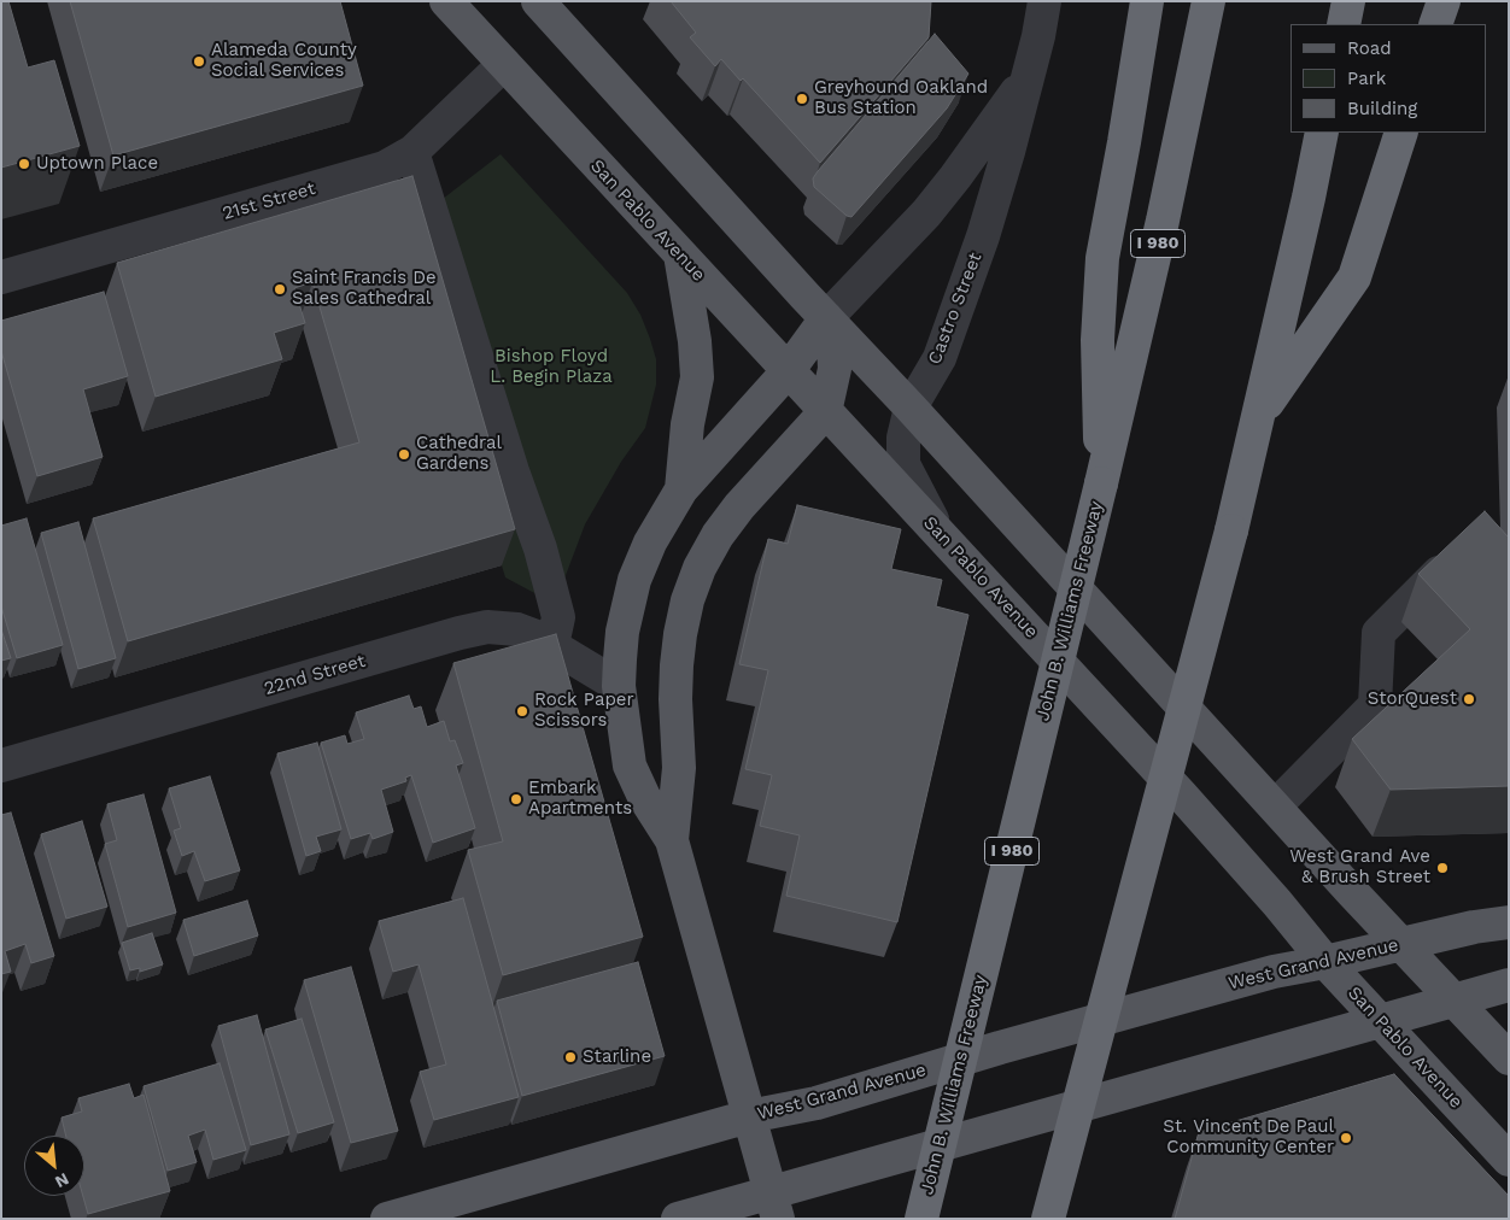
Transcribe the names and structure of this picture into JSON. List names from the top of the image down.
{
  "streets": {
    "highway": ["I 980", "John B. Williams Freeway"],
    "main road": ["San Pablo Avenue", "Castro Street", "West Grand Avenue"],
    "street": ["21st Street", "22nd Street"]
  },
  "crossings": [
    ["21st Street", "San Pablo Avenue"],
    ["San Pablo Avenue", "Castro Street"],
    ["San Pablo Avenue", "West Grand Avenue"],
    ["Castro Street", "22nd Street"]
  ],
  "parks": ["Bishop Floyd L. Begin Plaza"],
  "places": [
    "Alameda County Social Services",
    "Greyhound Oakland Bus Station",
    "Uptown Place",
    "Saint Francis De Sales Cathedral",
    "Cathedral Gardens",
    "StorQuest",
    "Rock Paper Scissors",
    "Embark Apartments",
    "West Grand Ave & Brush Street",
    "Starline",
    "St. Vincent De Paul Community Center"
  ],
  "legend": ["Road", "Park", "Building"],
  "north": "bottom right"
}
